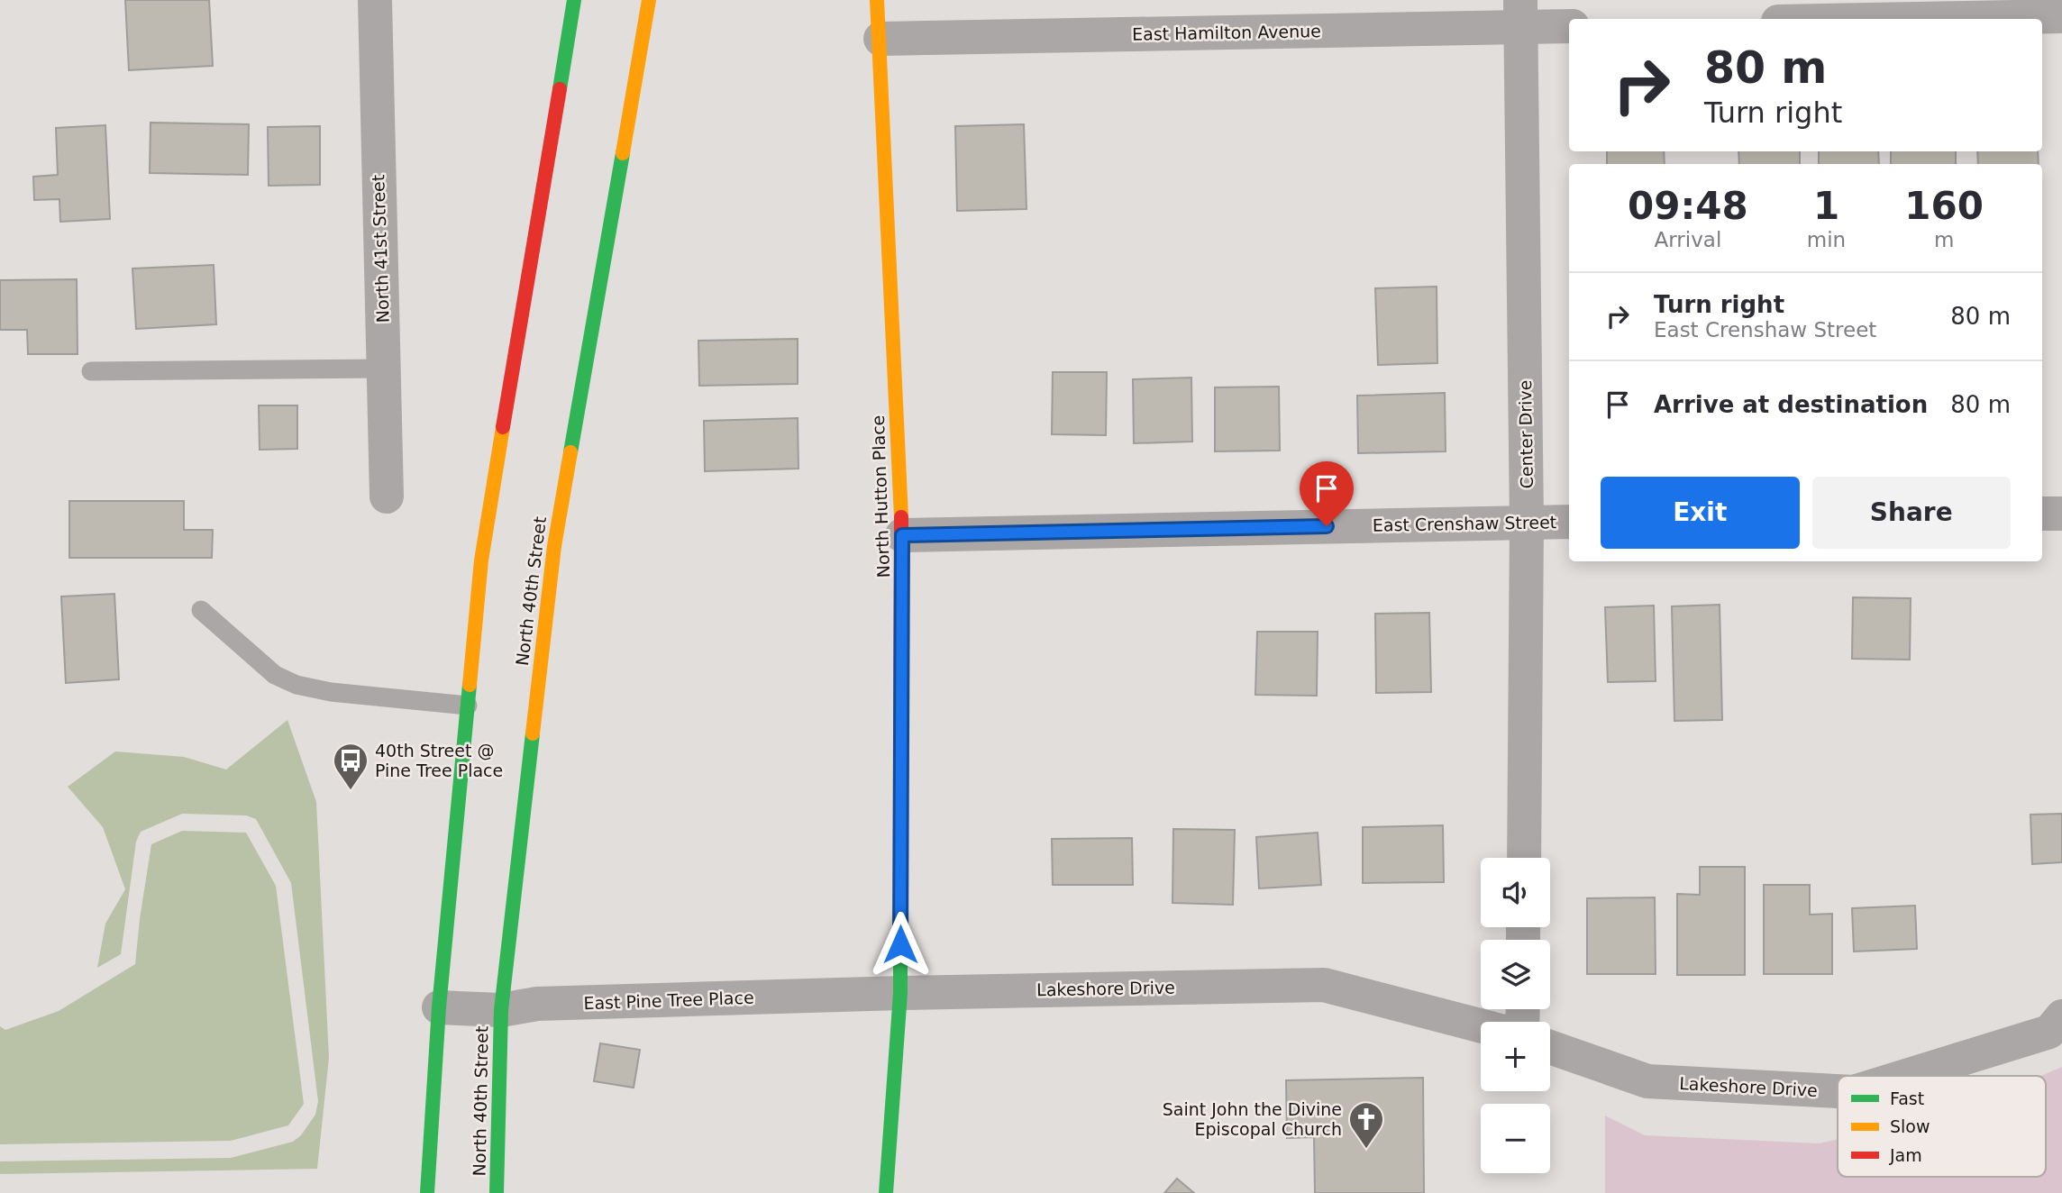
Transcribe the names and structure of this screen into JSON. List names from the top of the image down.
{
  "streets": {
    "main road": ["North Hutton Place", "North 40th Street"],
    "street": [
      "East Hamilton Avenue",
      "North 41st Street",
      "Center Drive",
      "East Crenshaw Street",
      "Lakeshore Drive",
      "East Pine Tree Place"
    ]
  },
  "crossings": [
    ["East Hamilton Avenue", "Center Drive"],
    ["East Hamilton Avenue", "North Hutton Place"],
    ["Center Drive", "East Crenshaw Street"],
    ["North Hutton Place", "East Crenshaw Street"],
    ["North Hutton Place", "Lakeshore Drive"],
    ["North Hutton Place", "East Pine Tree Place"],
    ["North 40th Street", "East Pine Tree Place"],
    ["Lakeshore Drive", "East Pine Tree Place"]
  ],
  "places": {
    "bus stop": ["40th Street @ Pine Tree Place"],
    "church": ["Saint John the Divine Episcopal Church"]
  },
  "legend": ["Fast", "Slow", "Jam"],
  "page": {
    "turn": ["80 m", "Turn right"],
    "eta": [
      "09:48",
      "Arrival",
      "1",
      "min",
      "160",
      "m"
    ],
    "list": [
      {
        "name": "Turn right",
        "note": "East Crenshaw Street",
        "value": "80 m"
      },
      {
        "name": "Arrive at destination",
        "value": "80 m"
      }
    ],
    "buttons": ["Exit", "Share"],
    "map_buttons": ["+", "−"]
  }
}
